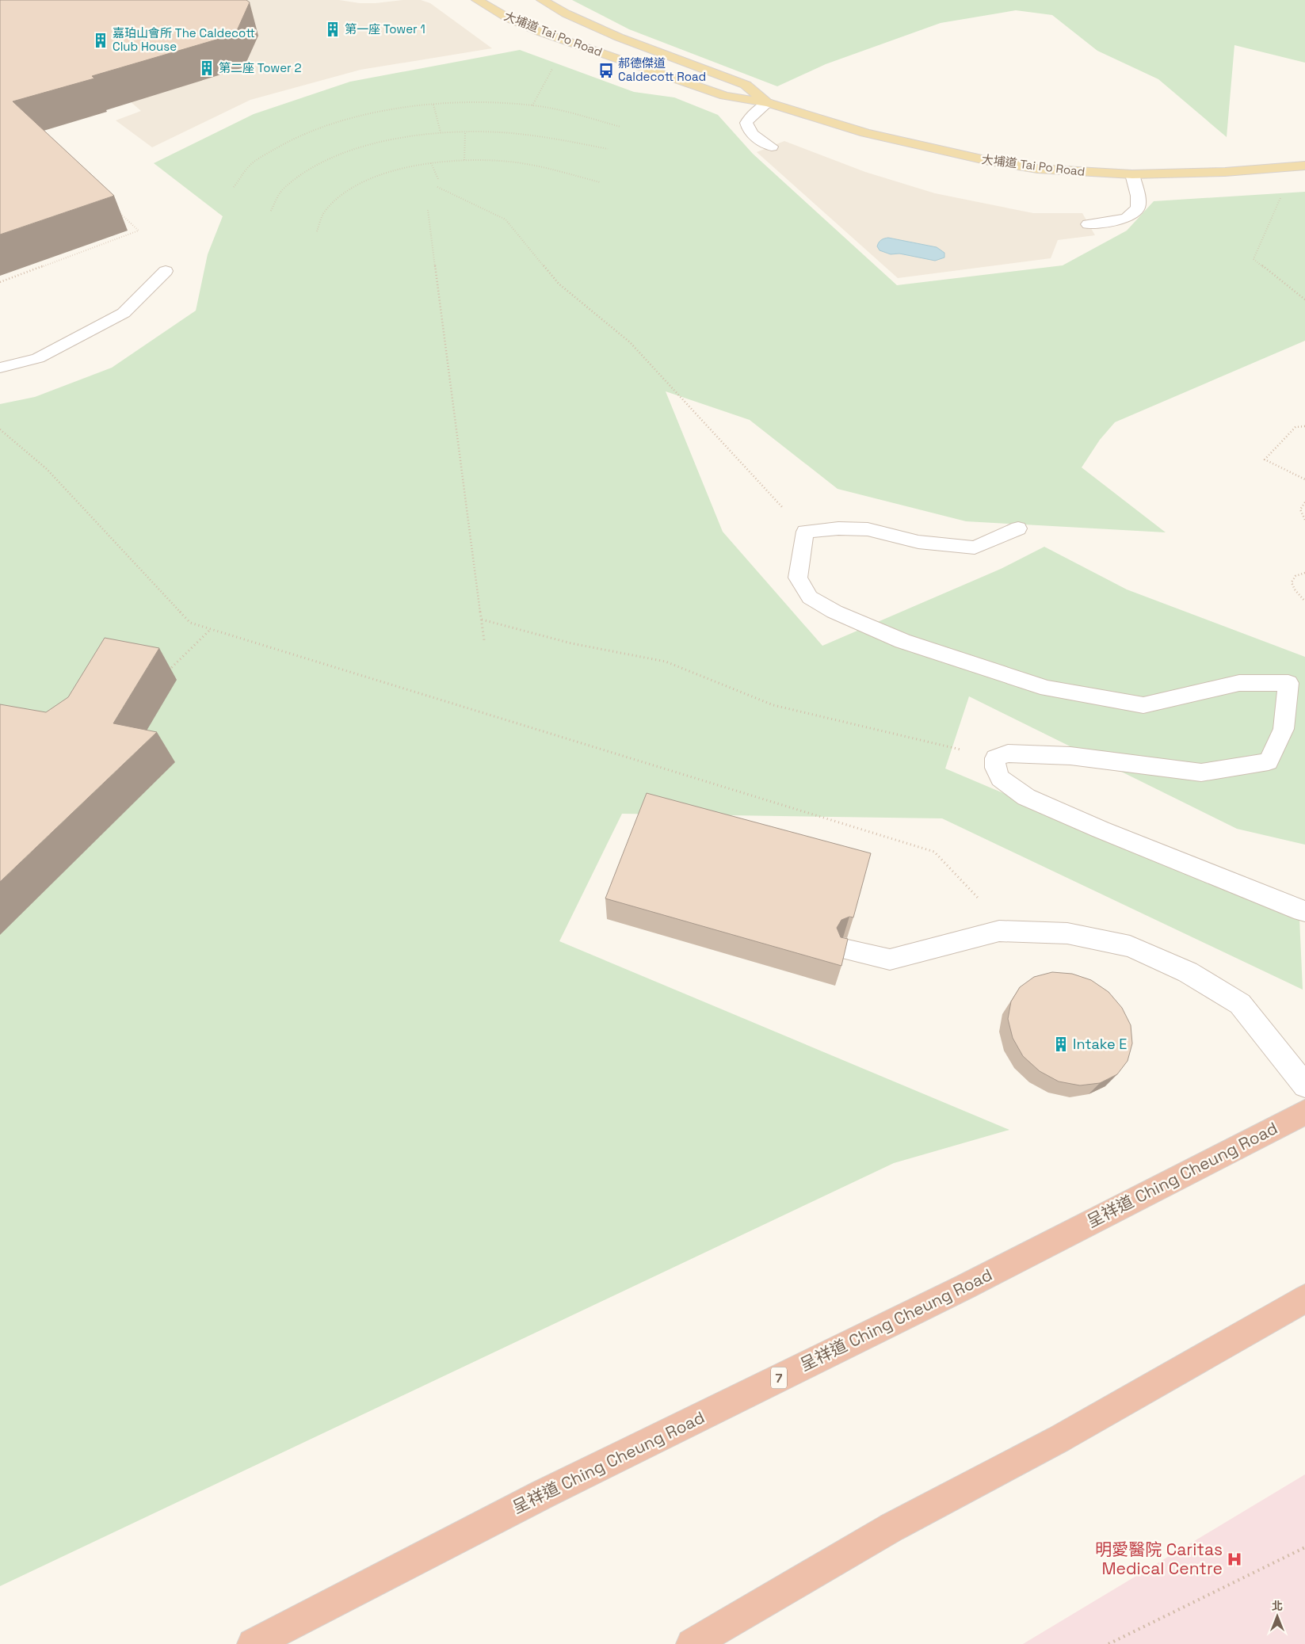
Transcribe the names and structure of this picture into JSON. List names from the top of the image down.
{
  "streets": {
    "highway": ["呈祥道 Ching Cheung Road", "7"],
    "main road": ["大埔道 Tai Po Road"]
  },
  "places": {
    "building": [
      "第一座 Tower 1",
      "嘉珀山會所 The Caldecott Club House",
      "第二座 Tower 2",
      "Intake E"
    ],
    "bus stop": ["郝德傑道 Caldecott Road"],
    "hospital": ["明愛醫院 Caritas Medical Centre"]
  },
  "north": "top"
}
